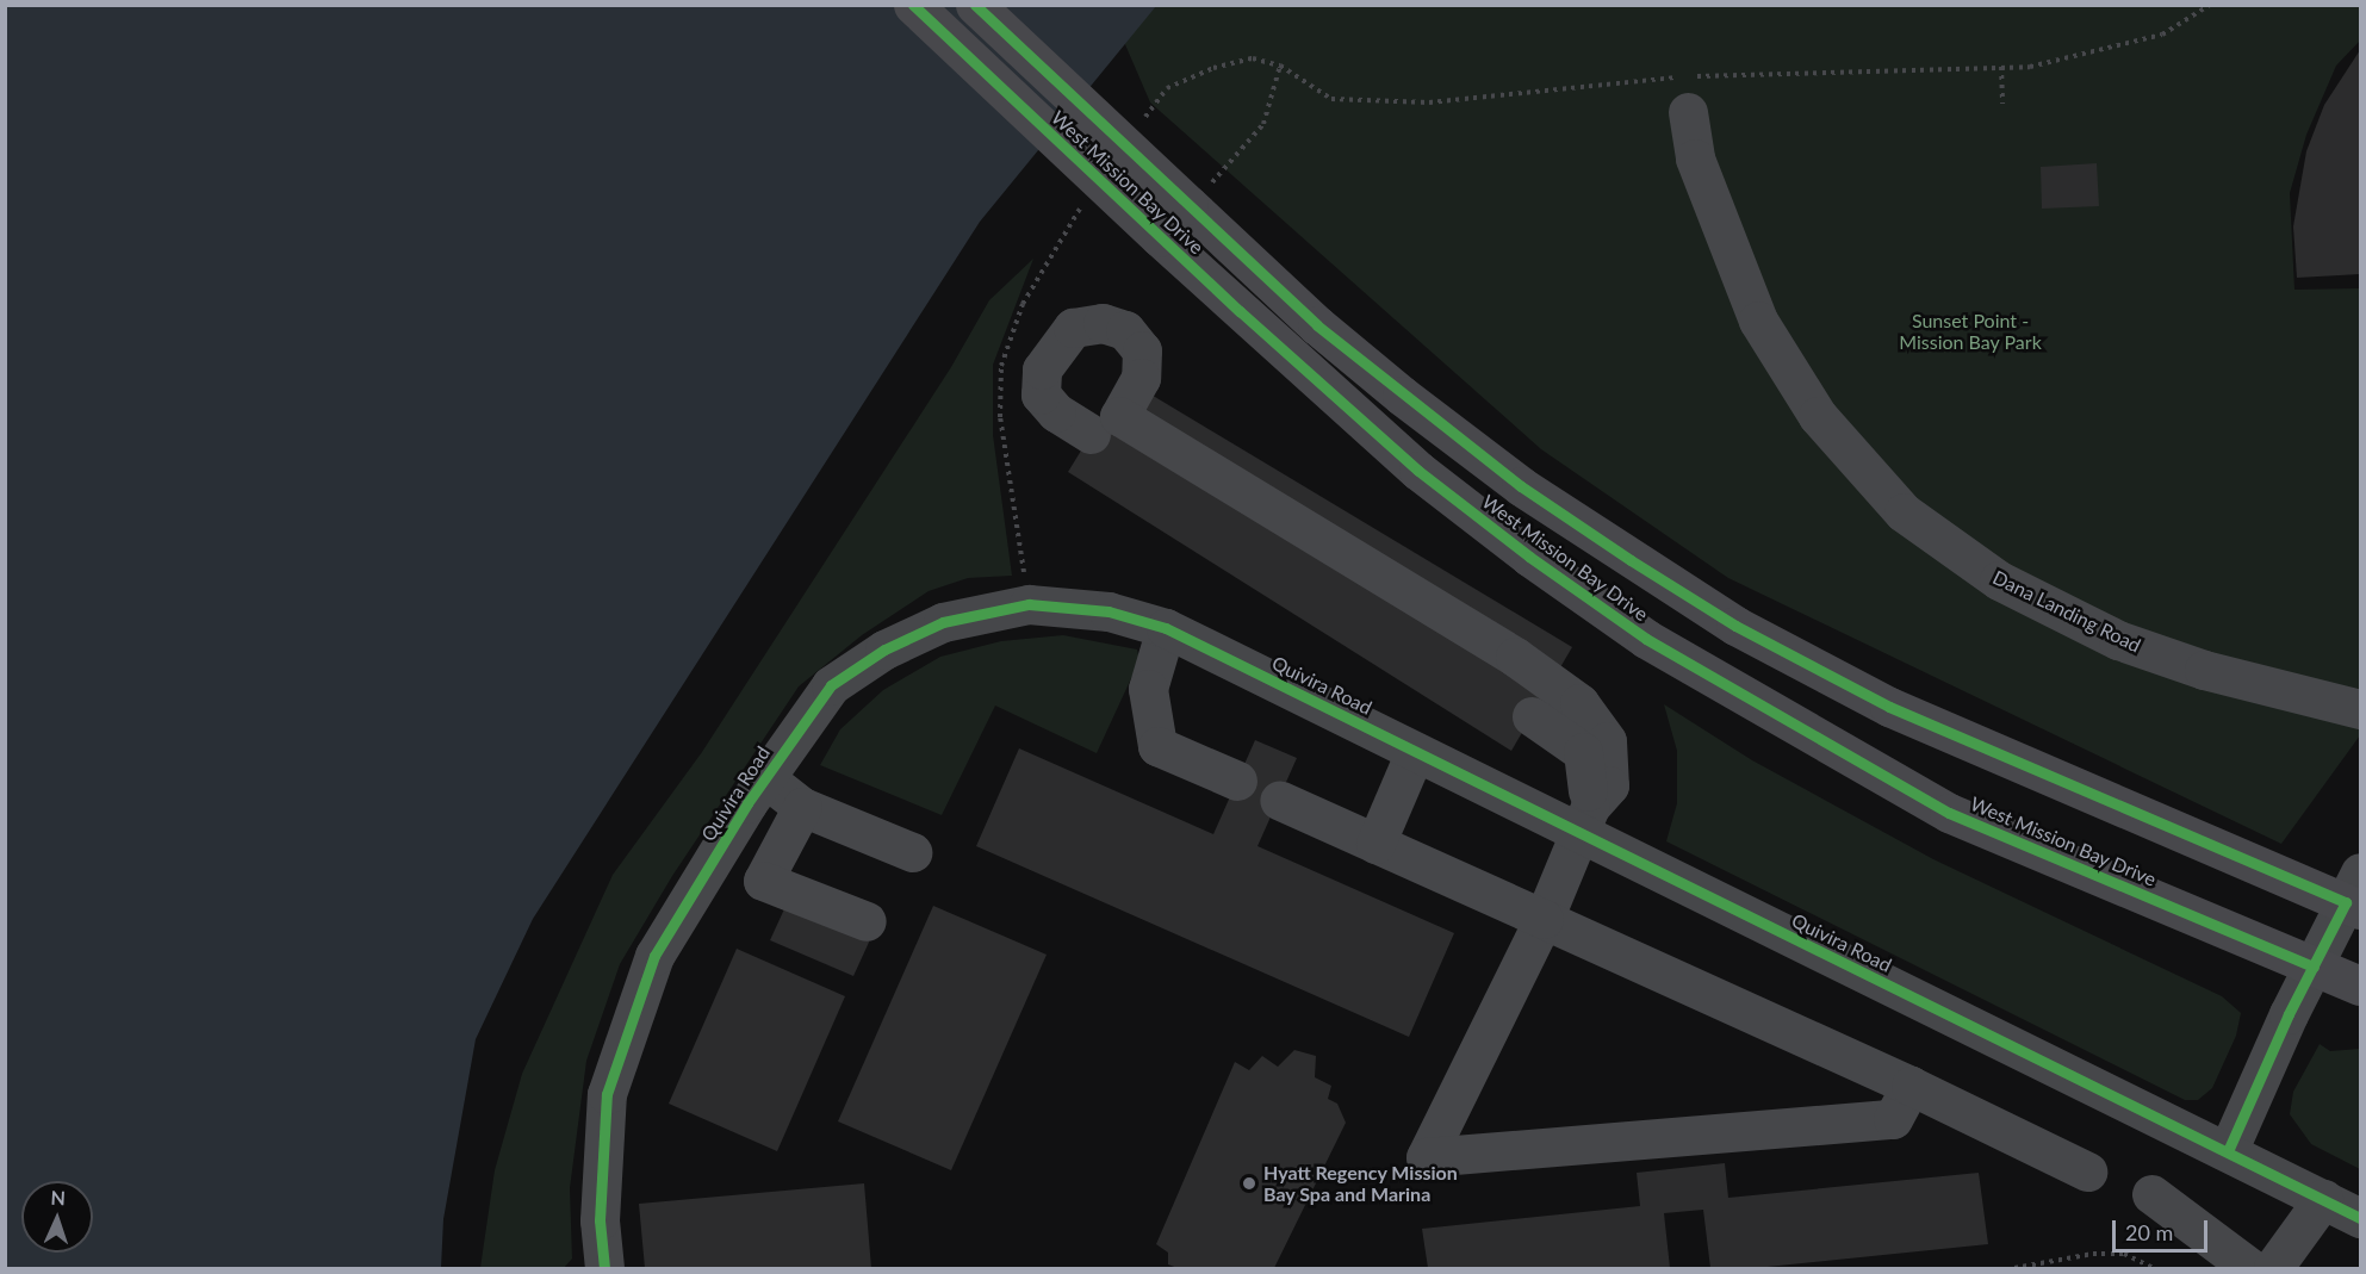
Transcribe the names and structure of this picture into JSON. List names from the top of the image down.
{
  "streets": {
    "main road": ["West Mission Bay Drive"],
    "street": ["Dana Landing Road", "Quivira Road"]
  },
  "parks": ["Sunset Point - Mission Bay Park"],
  "places": ["Hyatt Regency Mission Bay Spa and Marina"],
  "scale_bar": "20 m",
  "north": "top"
}
